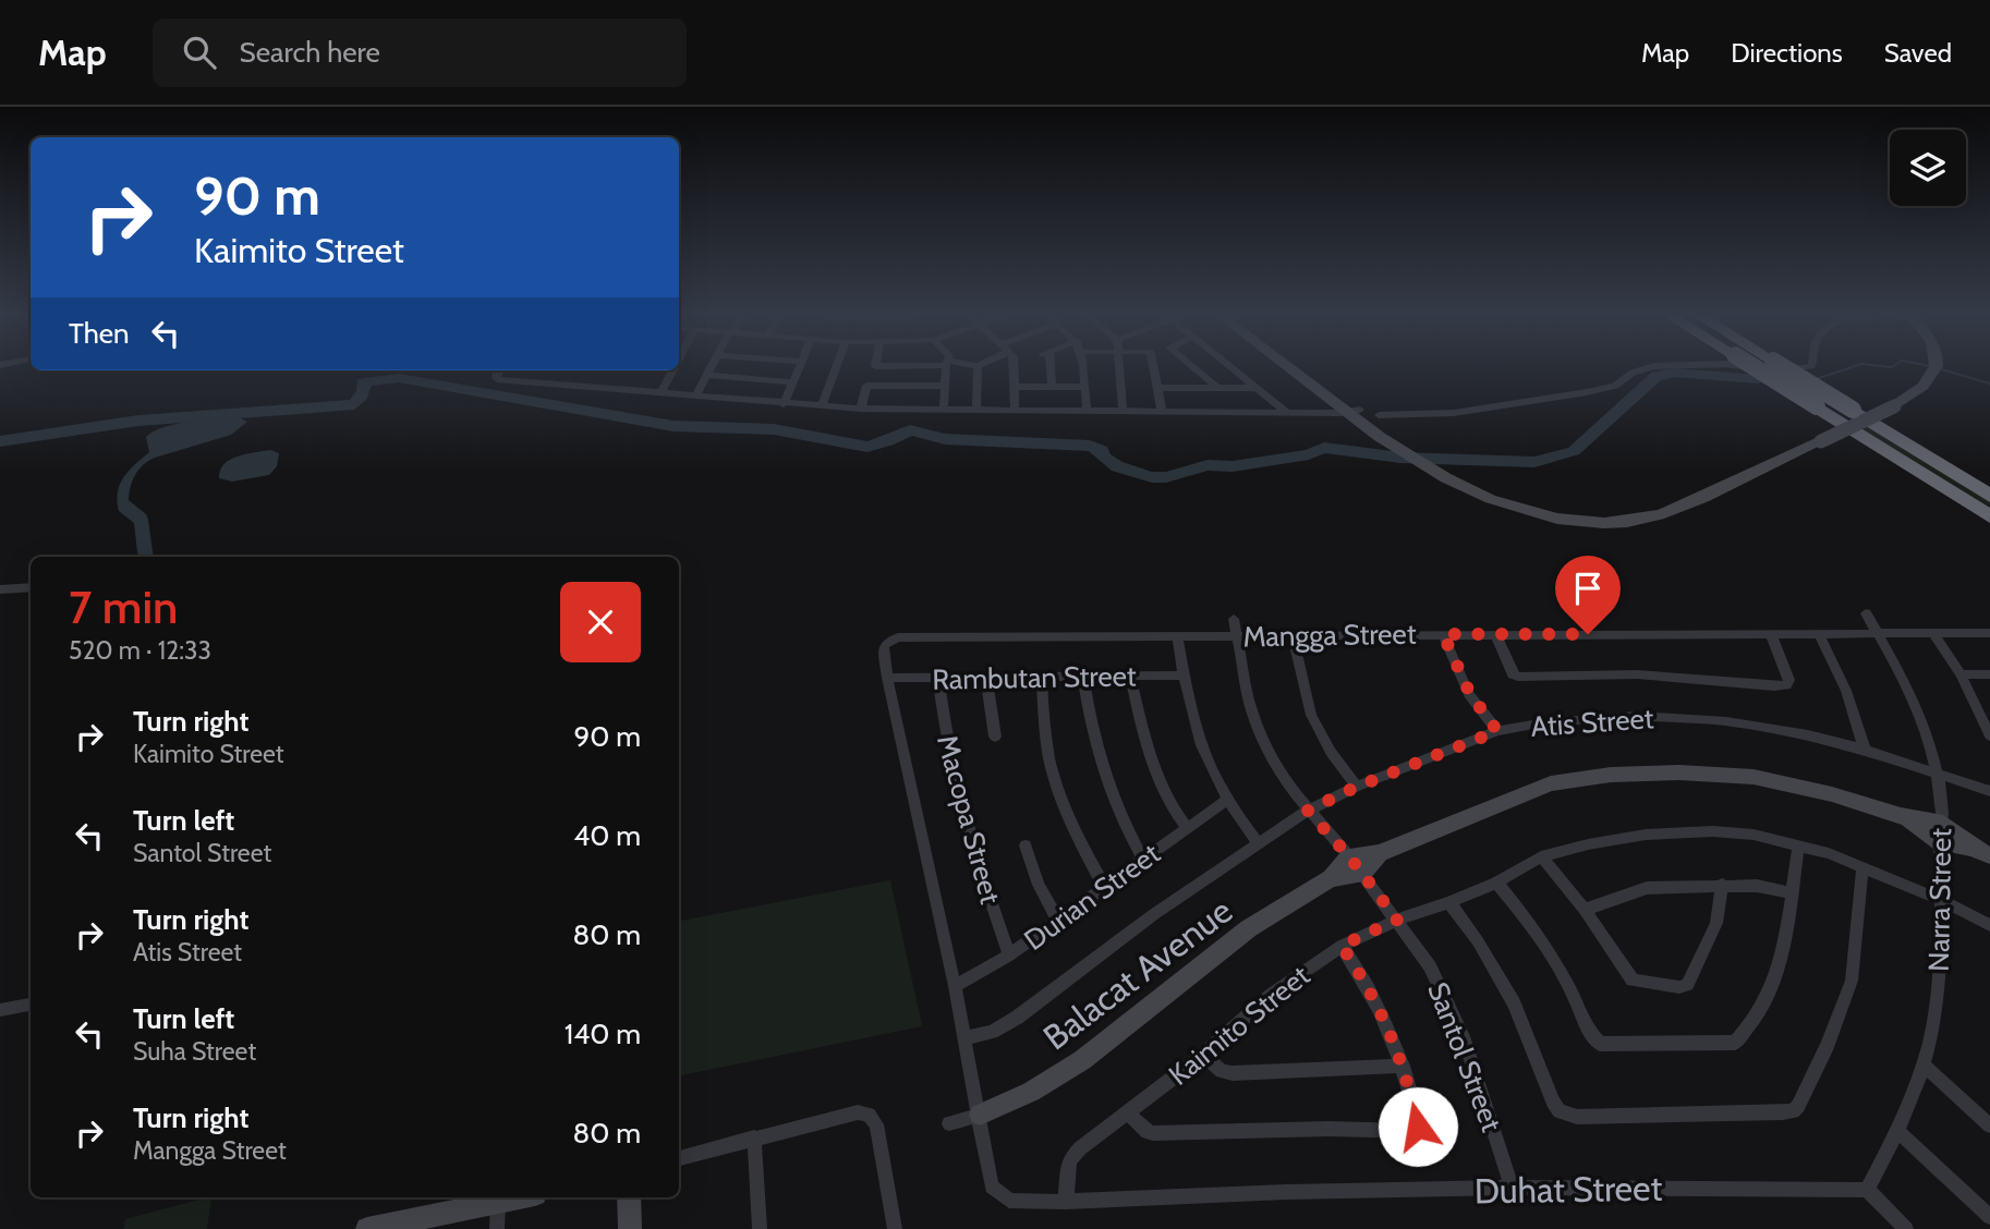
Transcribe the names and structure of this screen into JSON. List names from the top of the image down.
{
  "streets": {
    "street": [
      "Mangga Street",
      "Rambutan Street",
      "Atis Street",
      "Macopa Street",
      "Durian Street",
      "Narra Street",
      "Balacat Avenue",
      "Kaimito Street",
      "Santol Street",
      "Duhat Street"
    ]
  },
  "crossings": [
    ["Mangga Street", "Rambutan Street"],
    ["Mangga Street", "Narra Street"],
    ["Mangga Street", "Santol Street"],
    ["Rambutan Street", "Macopa Street"],
    ["Atis Street", "Narra Street"],
    ["Atis Street", "Santol Street"],
    ["Macopa Street", "Durian Street"],
    ["Narra Street", "Kaimito Street"],
    ["Narra Street", "Duhat Street"],
    ["Balacat Avenue", "Santol Street"],
    ["Balacat Avenue", "Duhat Street"],
    ["Kaimito Street", "Santol Street"],
    ["Kaimito Street", "Duhat Street"],
    ["Santol Street", "Duhat Street"]
  ],
  "page": {
    "header": "Map",
    "search": "Search here",
    "nav": ["Map", "Directions", "Saved"],
    "turn": ["90 m", "Kaimito Street"],
    "then": "Then",
    "heading": ["7 min", "520 m · 12:33"],
    "list": [
      {
        "name": "Turn right",
        "note": "Kaimito Street",
        "value": "90 m"
      },
      {
        "name": "Turn left",
        "note": "Santol Street",
        "value": "40 m"
      },
      {
        "name": "Turn right",
        "note": "Atis Street",
        "value": "80 m"
      },
      {
        "name": "Turn left",
        "note": "Suha Street",
        "value": "140 m"
      },
      {
        "name": "Turn right",
        "note": "Mangga Street",
        "value": "80 m"
      }
    ]
  }
}
